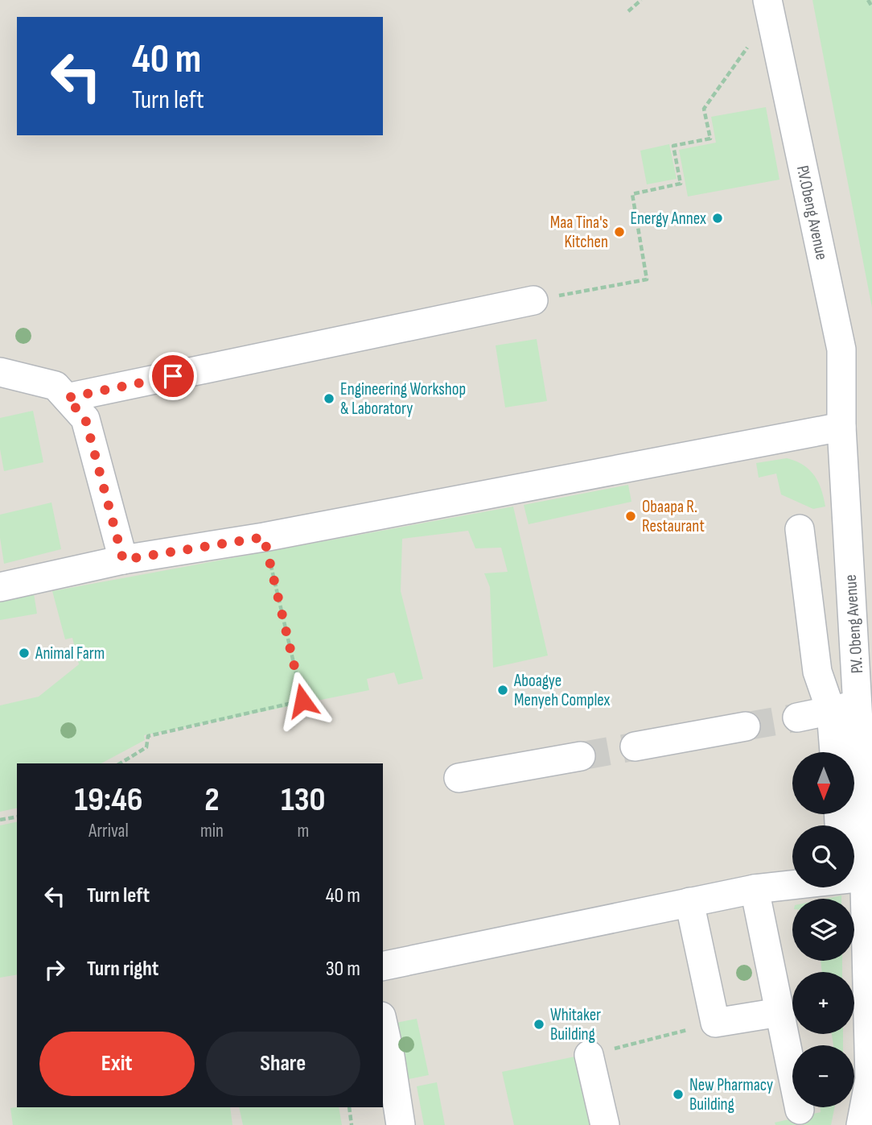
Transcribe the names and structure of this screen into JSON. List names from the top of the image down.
{
  "streets": {
    "street": ["P.V.Obeng Avenue", "P.V. Obeng Avenue"]
  },
  "crossings": [
    ["P.V.Obeng Avenue", "P.V. Obeng Avenue"]
  ],
  "places": [
    "Energy Annex",
    "Maa Tina's Kitchen",
    "Engineering Workshop & Laboratory",
    "Obaapa R. Restaurant",
    "Animal Farm",
    "Aboagye Menyeh Complex",
    "Whitaker Building",
    "New Pharmacy Building"
  ],
  "north": "bottom",
  "page": {
    "turn": ["40 m", "Turn left"],
    "map_buttons": ["+", "−"],
    "eta": [
      "19:46",
      "Arrival",
      "2",
      "min",
      "130",
      "m"
    ],
    "list": [
      {
        "name": "Turn left",
        "value": "40 m"
      },
      {
        "name": "Turn right",
        "value": "30 m"
      }
    ],
    "buttons": ["Exit", "Share"]
  }
}
